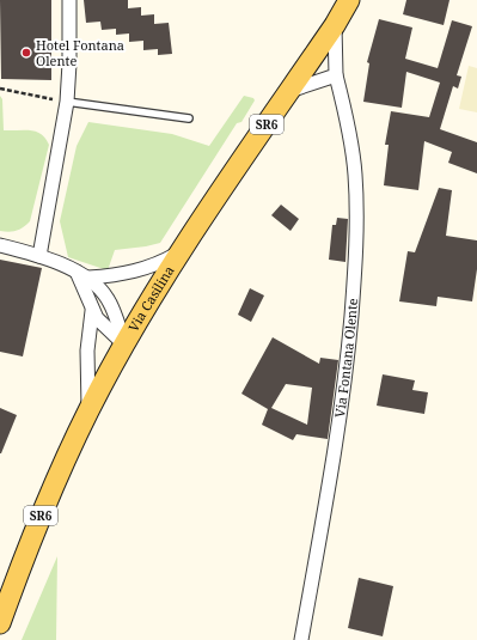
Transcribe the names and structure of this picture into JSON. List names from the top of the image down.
{
  "streets": {
    "main road": ["SR6", "Via Casilina"],
    "street": ["Via Fontana Olente"]
  },
  "crossings": [
    ["Via Casilina", "Via Fontana Olente"]
  ],
  "places": ["Hotel Fontana Olente"]
}
